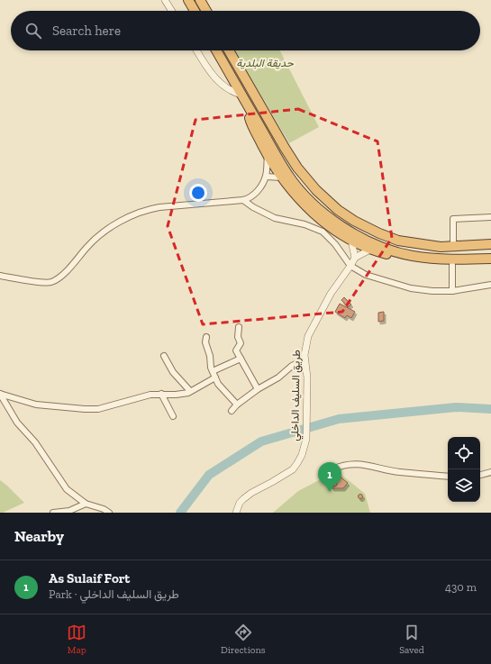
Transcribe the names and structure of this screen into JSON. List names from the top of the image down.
{
  "streets": {
    "street": ["طريق السليف الداخلي"]
  },
  "parks": ["حديقة البلدية"],
  "page": {
    "search": "Search here",
    "pins": "1",
    "heading": "Nearby",
    "list": [
      {
        "mark": "1",
        "name": "As Sulaif Fort",
        "note": "Park · طريق السليف الداخلي",
        "value": "430 m"
      }
    ],
    "nav": ["Map", "Directions", "Saved"]
  }
}
